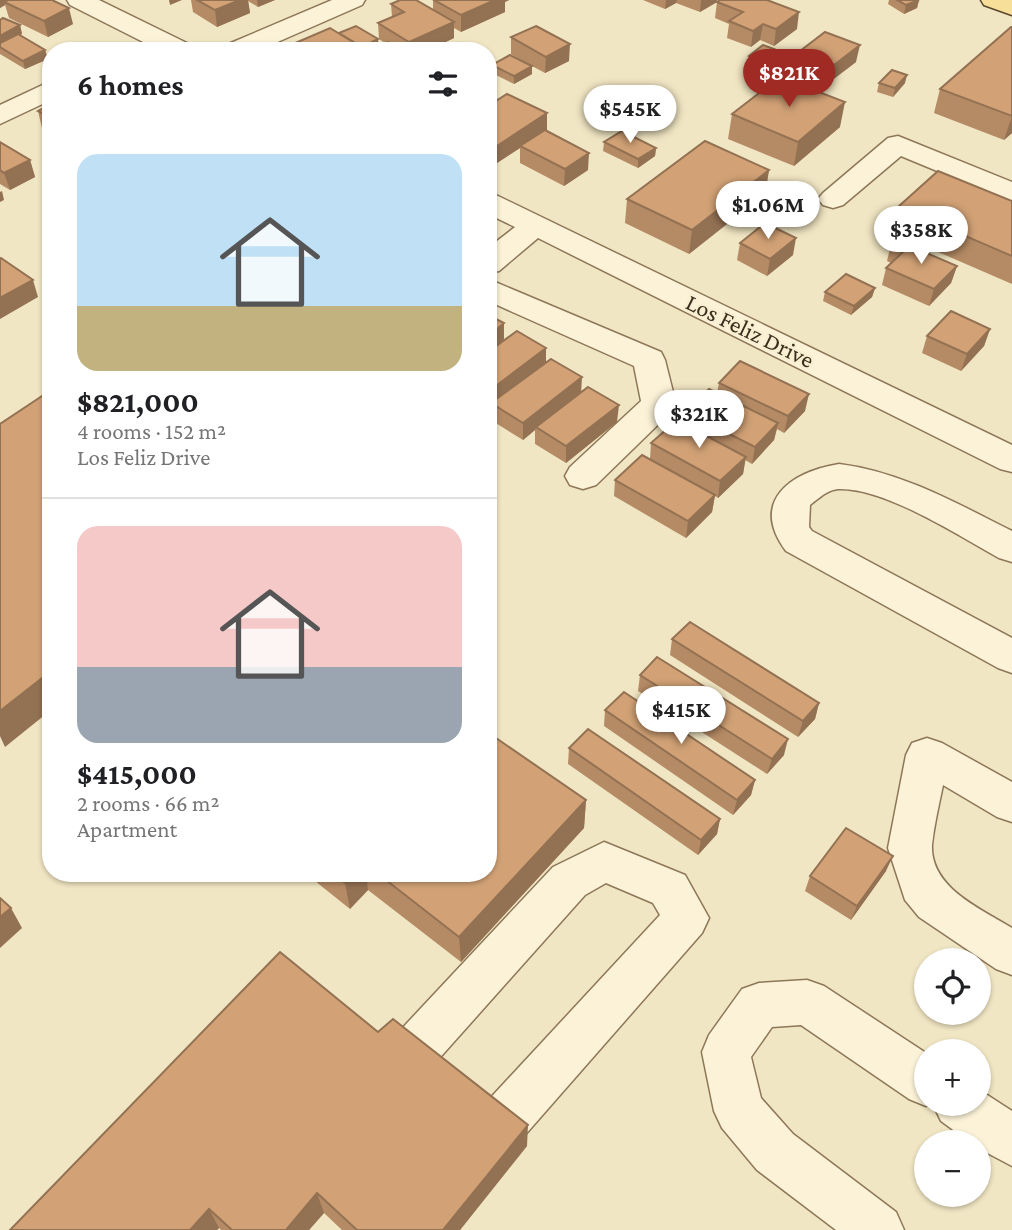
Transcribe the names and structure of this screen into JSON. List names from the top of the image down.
{
  "streets": {
    "street": ["Los Feliz Drive"]
  },
  "page": {
    "heading": "6 homes",
    "price": [
      "$821K",
      "$545K",
      "$1.06M",
      "$358K",
      "$321K",
      "$415K"
    ],
    "list": [
      {
        "name": "$821,000",
        "note": "4 rooms · 152 m² · Los Feliz Drive"
      },
      {
        "name": "$415,000",
        "note": "2 rooms · 66 m² · Apartment"
      }
    ],
    "map_buttons": ["+", "−"]
  }
}
